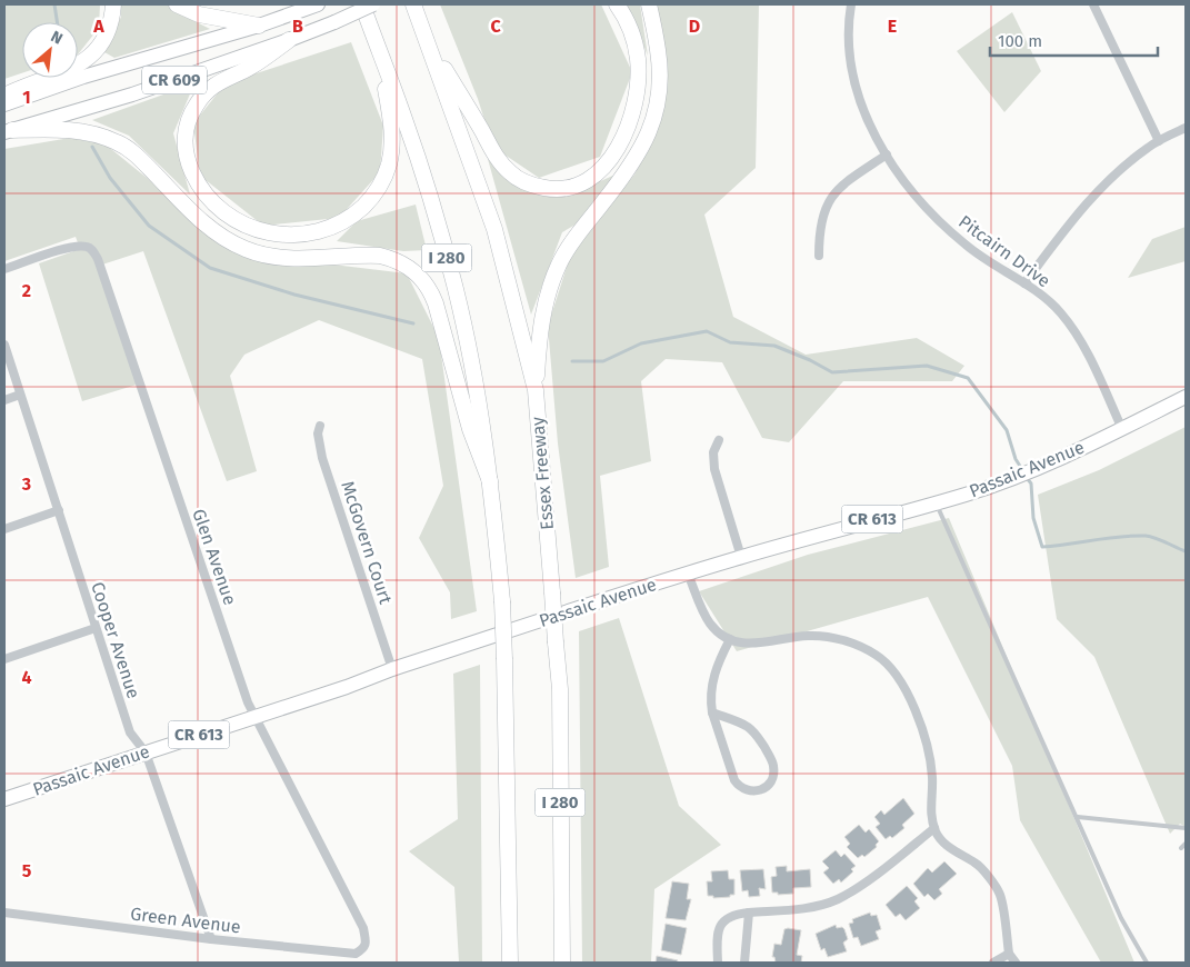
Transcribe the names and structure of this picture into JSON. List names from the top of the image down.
{
  "streets": {
    "highway": ["I 280", "Essex Freeway"],
    "main road": ["CR 609", "Passaic Avenue", "CR 613"],
    "street": [
      "Pitcairn Drive",
      "McGovern Court",
      "Glen Avenue",
      "Cooper Avenue",
      "Green Avenue"
    ]
  },
  "crossings": [
    ["Pitcairn Drive", "Passaic Avenue"],
    ["Passaic Avenue", "McGovern Court"],
    ["Passaic Avenue", "Glen Avenue"],
    ["Passaic Avenue", "Cooper Avenue"],
    ["Glen Avenue", "Green Avenue"],
    ["Cooper Avenue", "Green Avenue"]
  ],
  "scale_bar": "100 m",
  "north": "top right",
  "grid": {
    "columns": [
      "A",
      "B",
      "C",
      "D",
      "E"
    ],
    "rows": [
      "1",
      "2",
      "3",
      "4",
      "5"
    ]
  }
}
